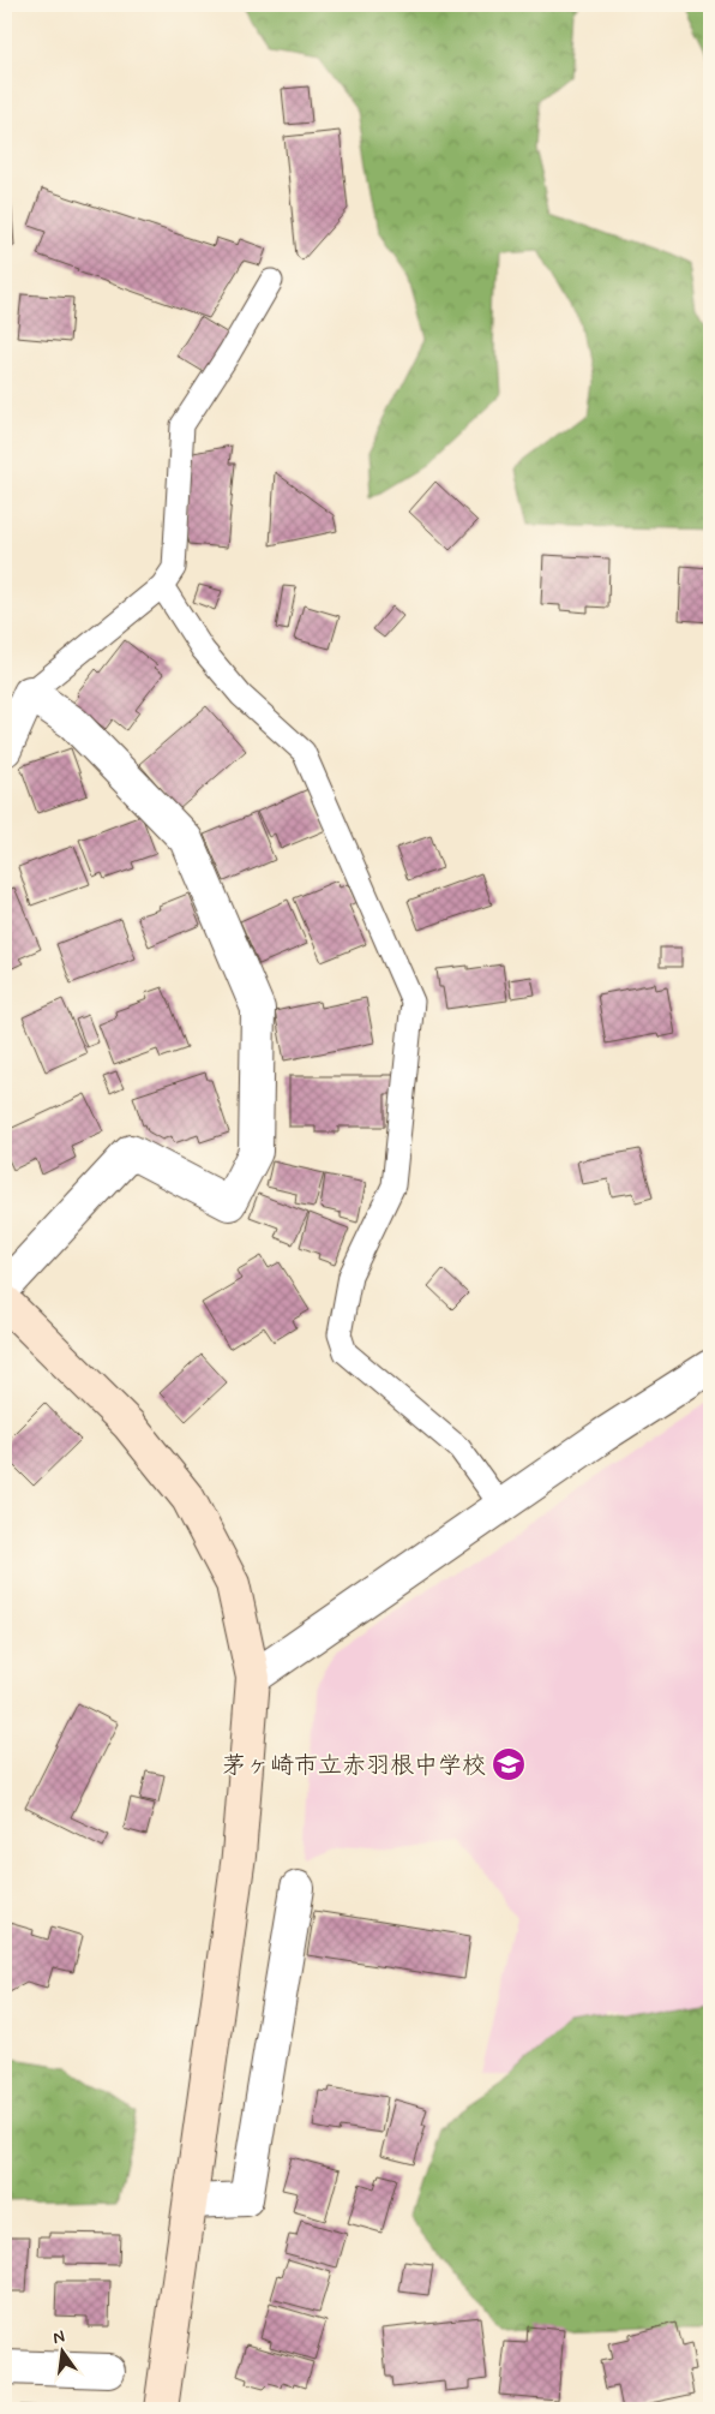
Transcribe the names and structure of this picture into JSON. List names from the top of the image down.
{
  "places": {
    "school or university": ["茅ヶ崎市立赤羽根中学校"]
  },
  "north": "top"
}
